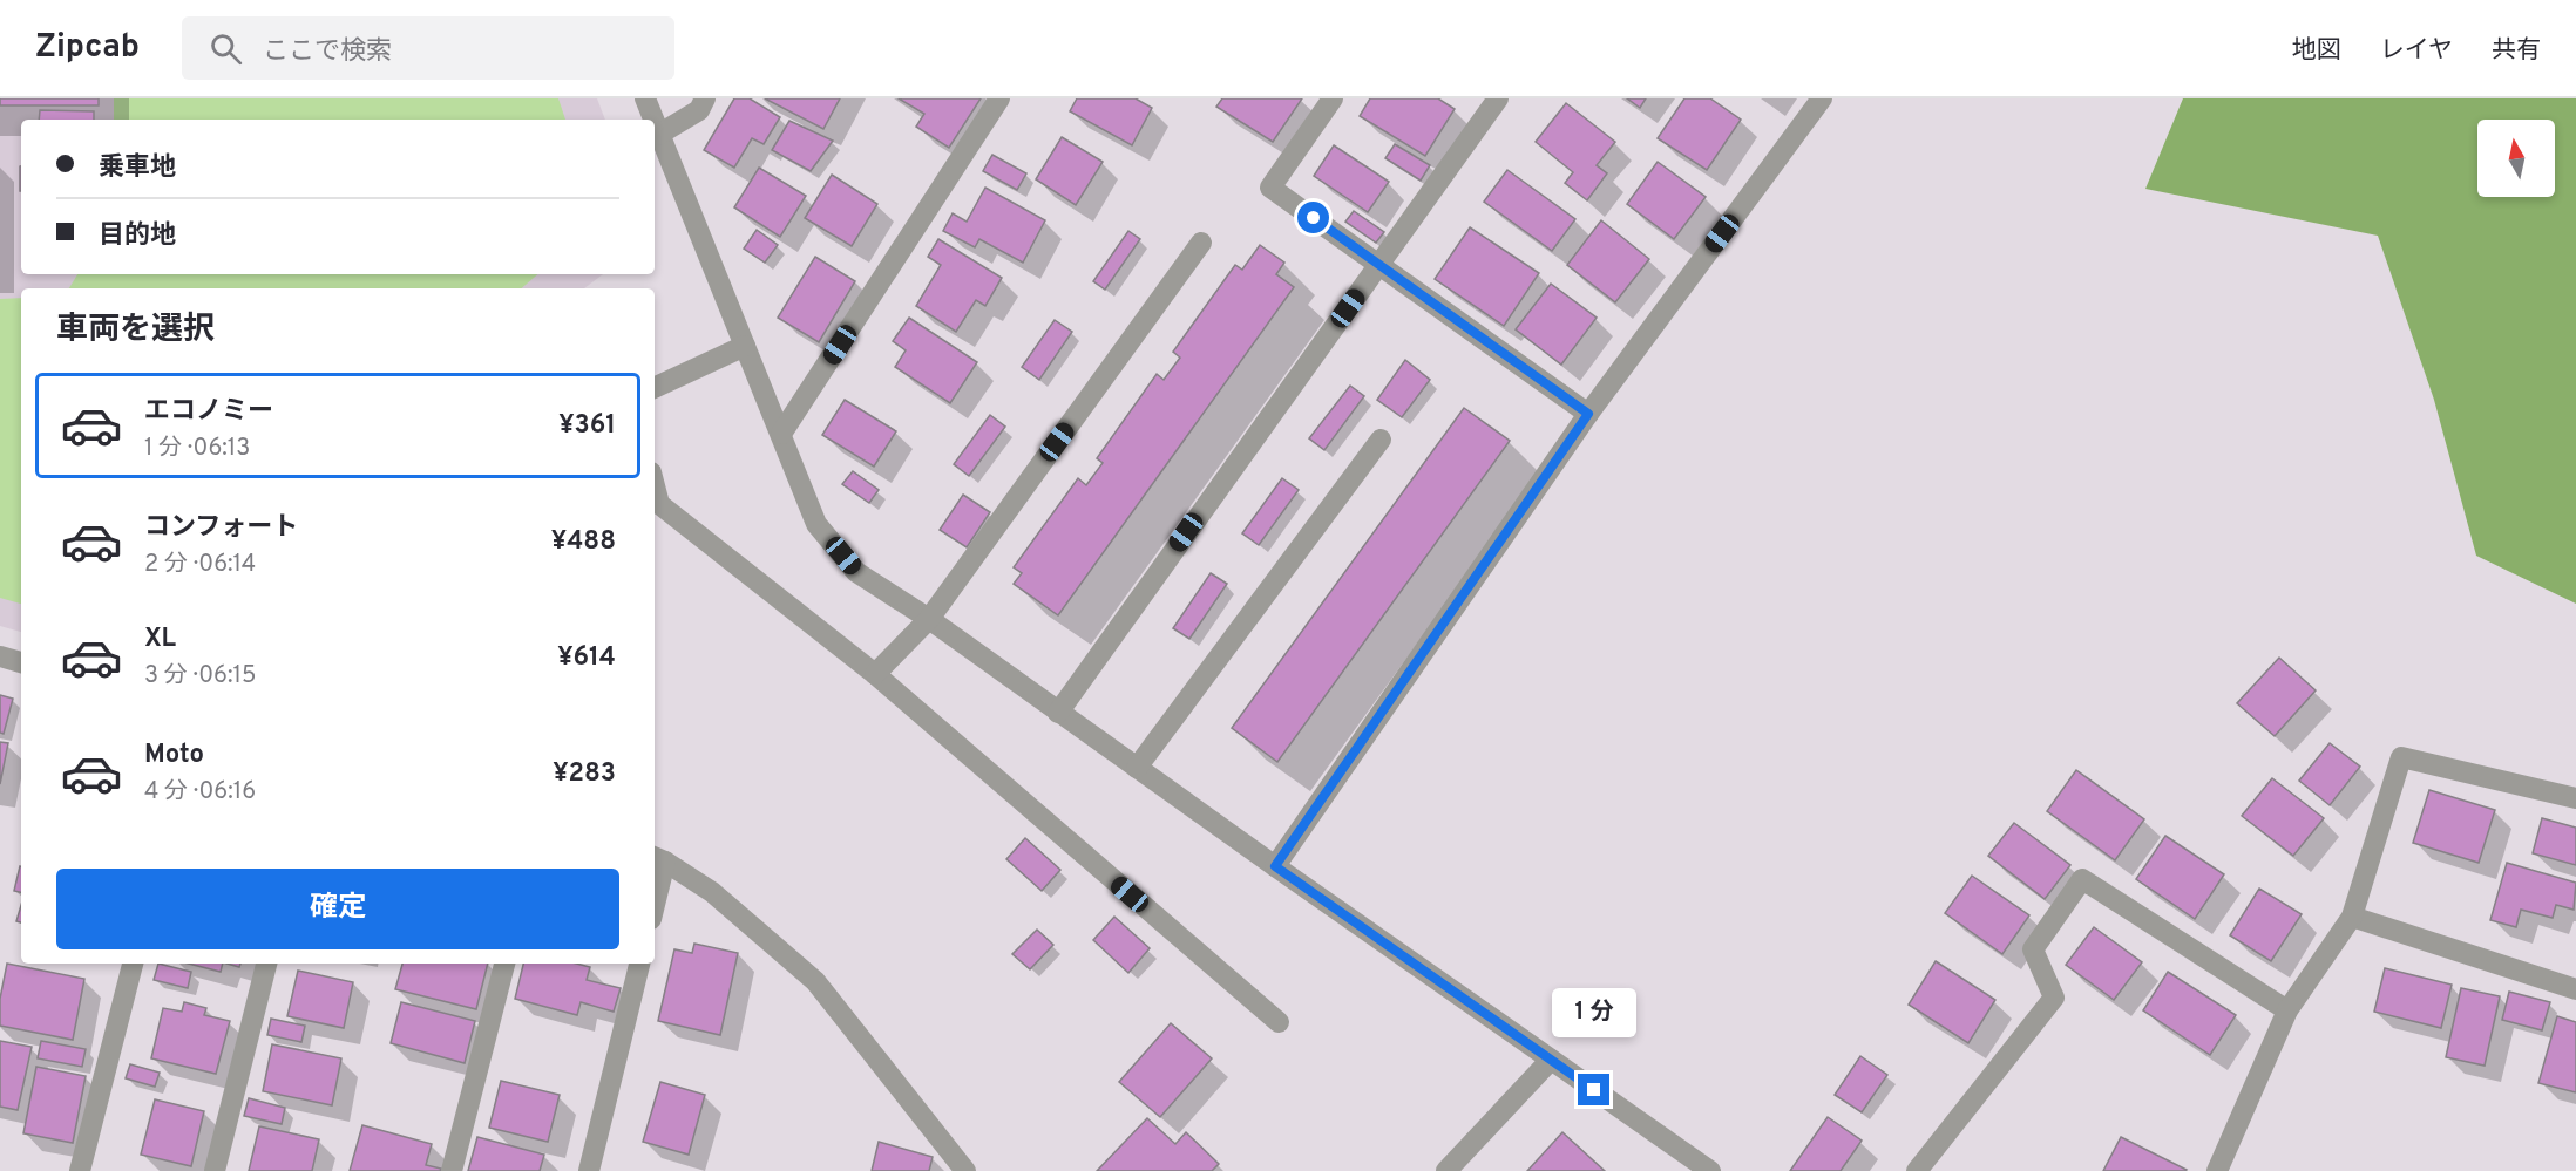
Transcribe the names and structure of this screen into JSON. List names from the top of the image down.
{
  "north": "top",
  "page": {
    "header": "Zipcab",
    "search": "ここで検索",
    "nav": ["地図", "レイヤ", "共有"],
    "banner": ["乗車地", "目的地"],
    "heading": "車両を選択",
    "list": [
      {
        "name": "エコノミー",
        "note": "1 分 · 06:13",
        "value": "¥361"
      },
      {
        "name": "コンフォート",
        "note": "2 分 · 06:14",
        "value": "¥488"
      },
      {
        "name": "XL",
        "note": "3 分 · 06:15",
        "value": "¥614"
      },
      {
        "name": "Moto",
        "note": "4 分 · 06:16",
        "value": "¥283"
      }
    ],
    "buttons": "確定",
    "bubble": "1 分"
  }
}
